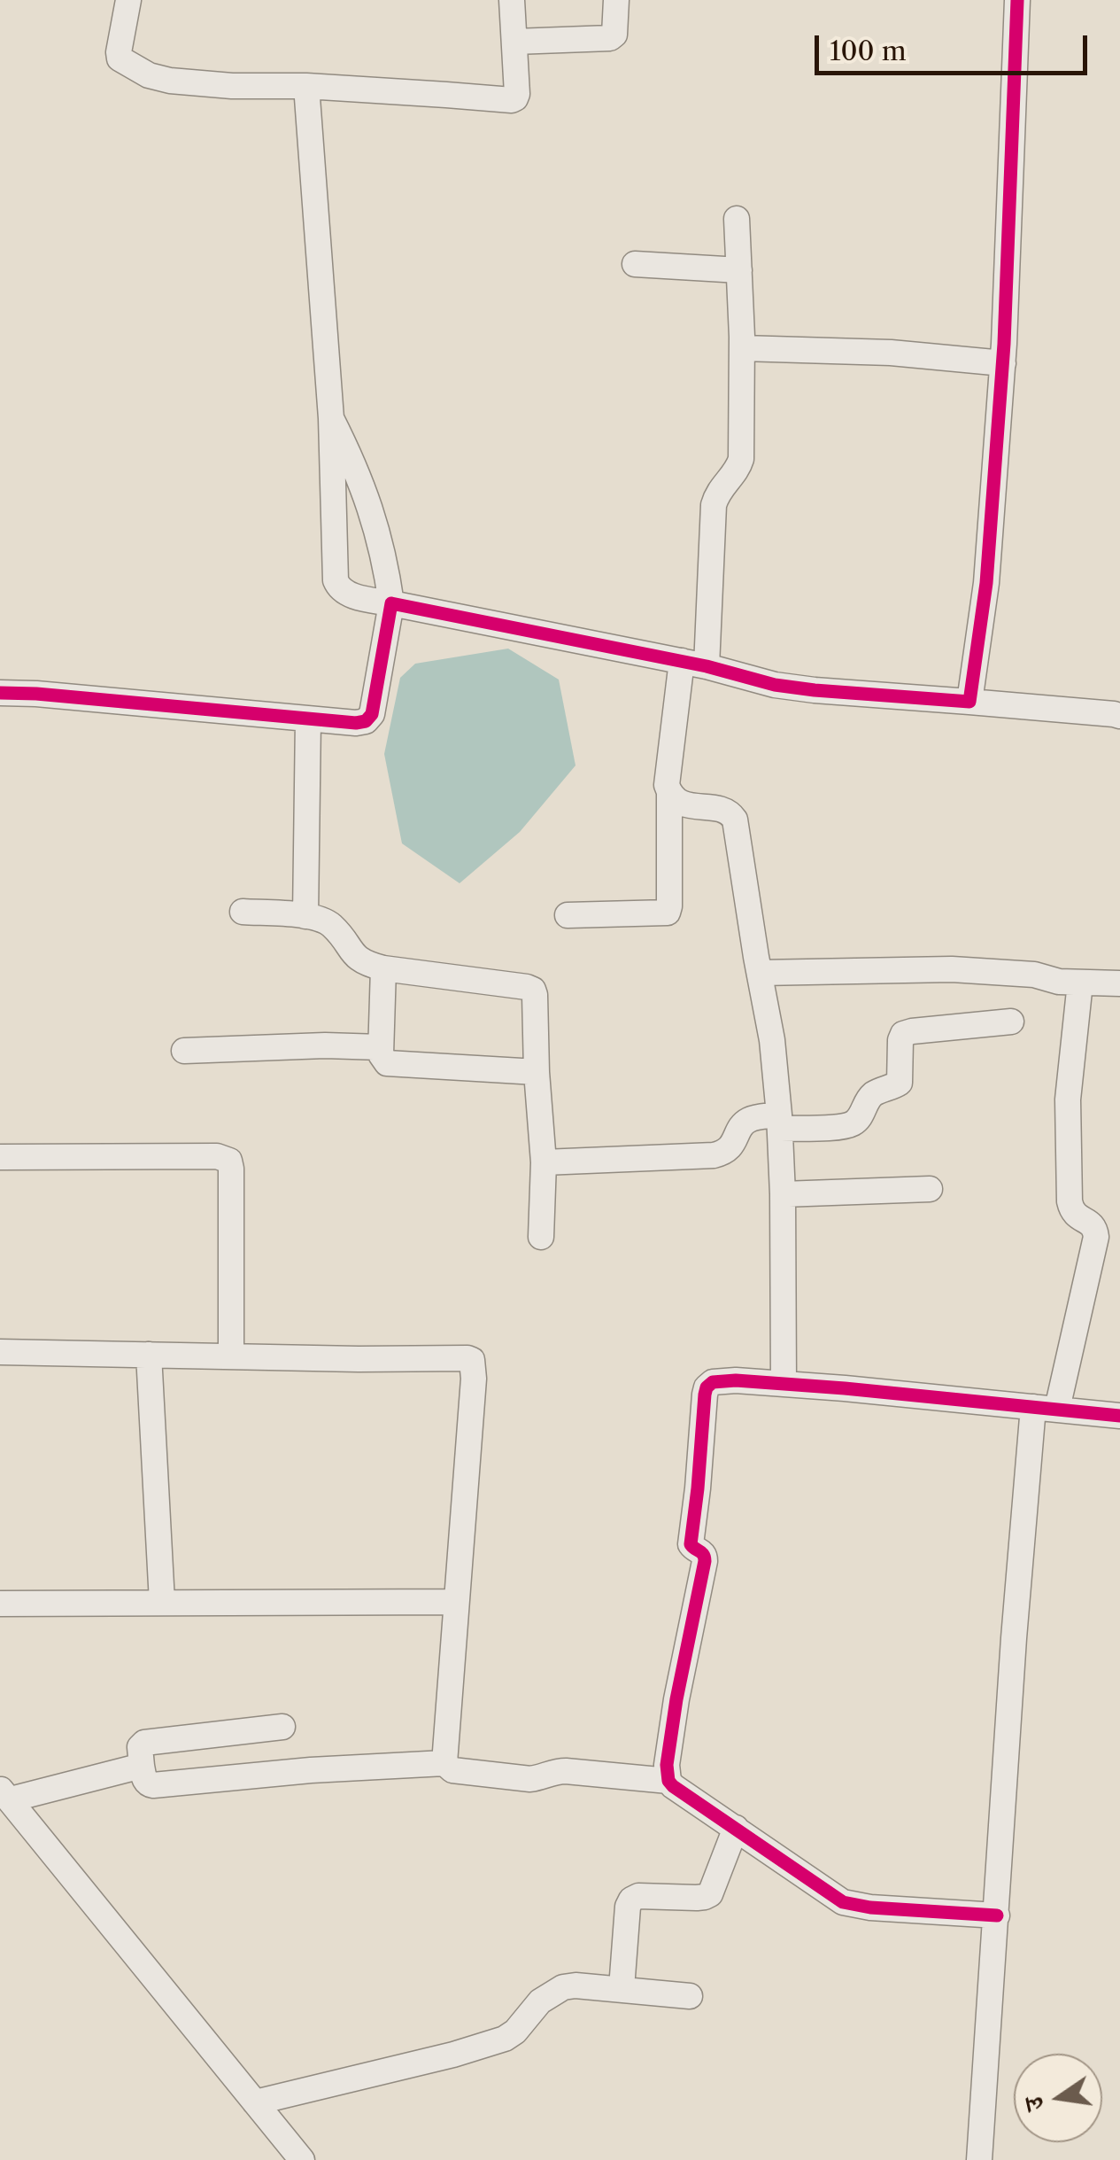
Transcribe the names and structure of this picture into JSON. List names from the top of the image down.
{
  "scale_bar": "100 m",
  "north": "left"
}
